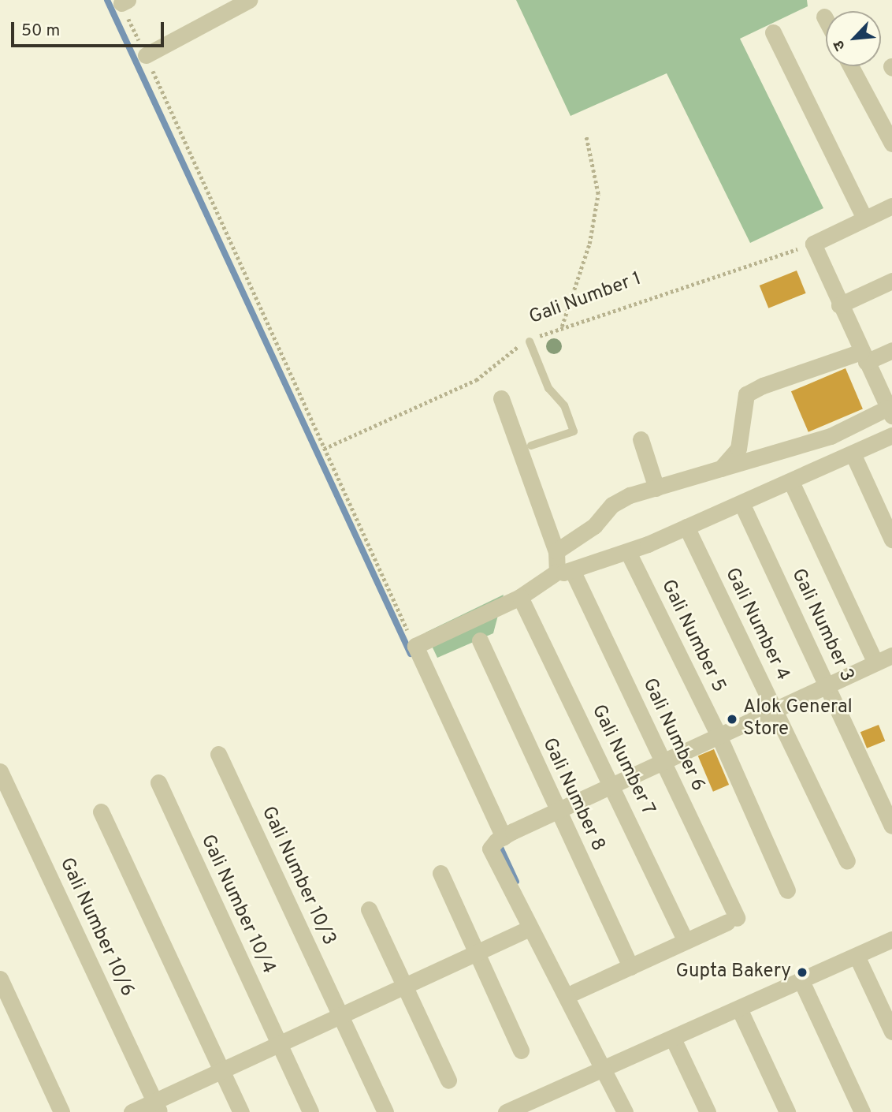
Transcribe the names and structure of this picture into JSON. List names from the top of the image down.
{
  "streets": {
    "street": [
      "Gali Number 4",
      "Gali Number 3",
      "Gali Number 5",
      "Gali Number 6",
      "Gali Number 7",
      "Gali Number 8",
      "Gali Number 10/3",
      "Gali Number 10/4",
      "Gali Number 10/6"
    ],
    "path": ["Gali Number 1"]
  },
  "crossings": [
    ["Gali Number 6", "Gali Number 7"]
  ],
  "places": ["Alok General Store", "Gupta Bakery"],
  "scale_bar": "50 m",
  "north": "bottom left"
}
